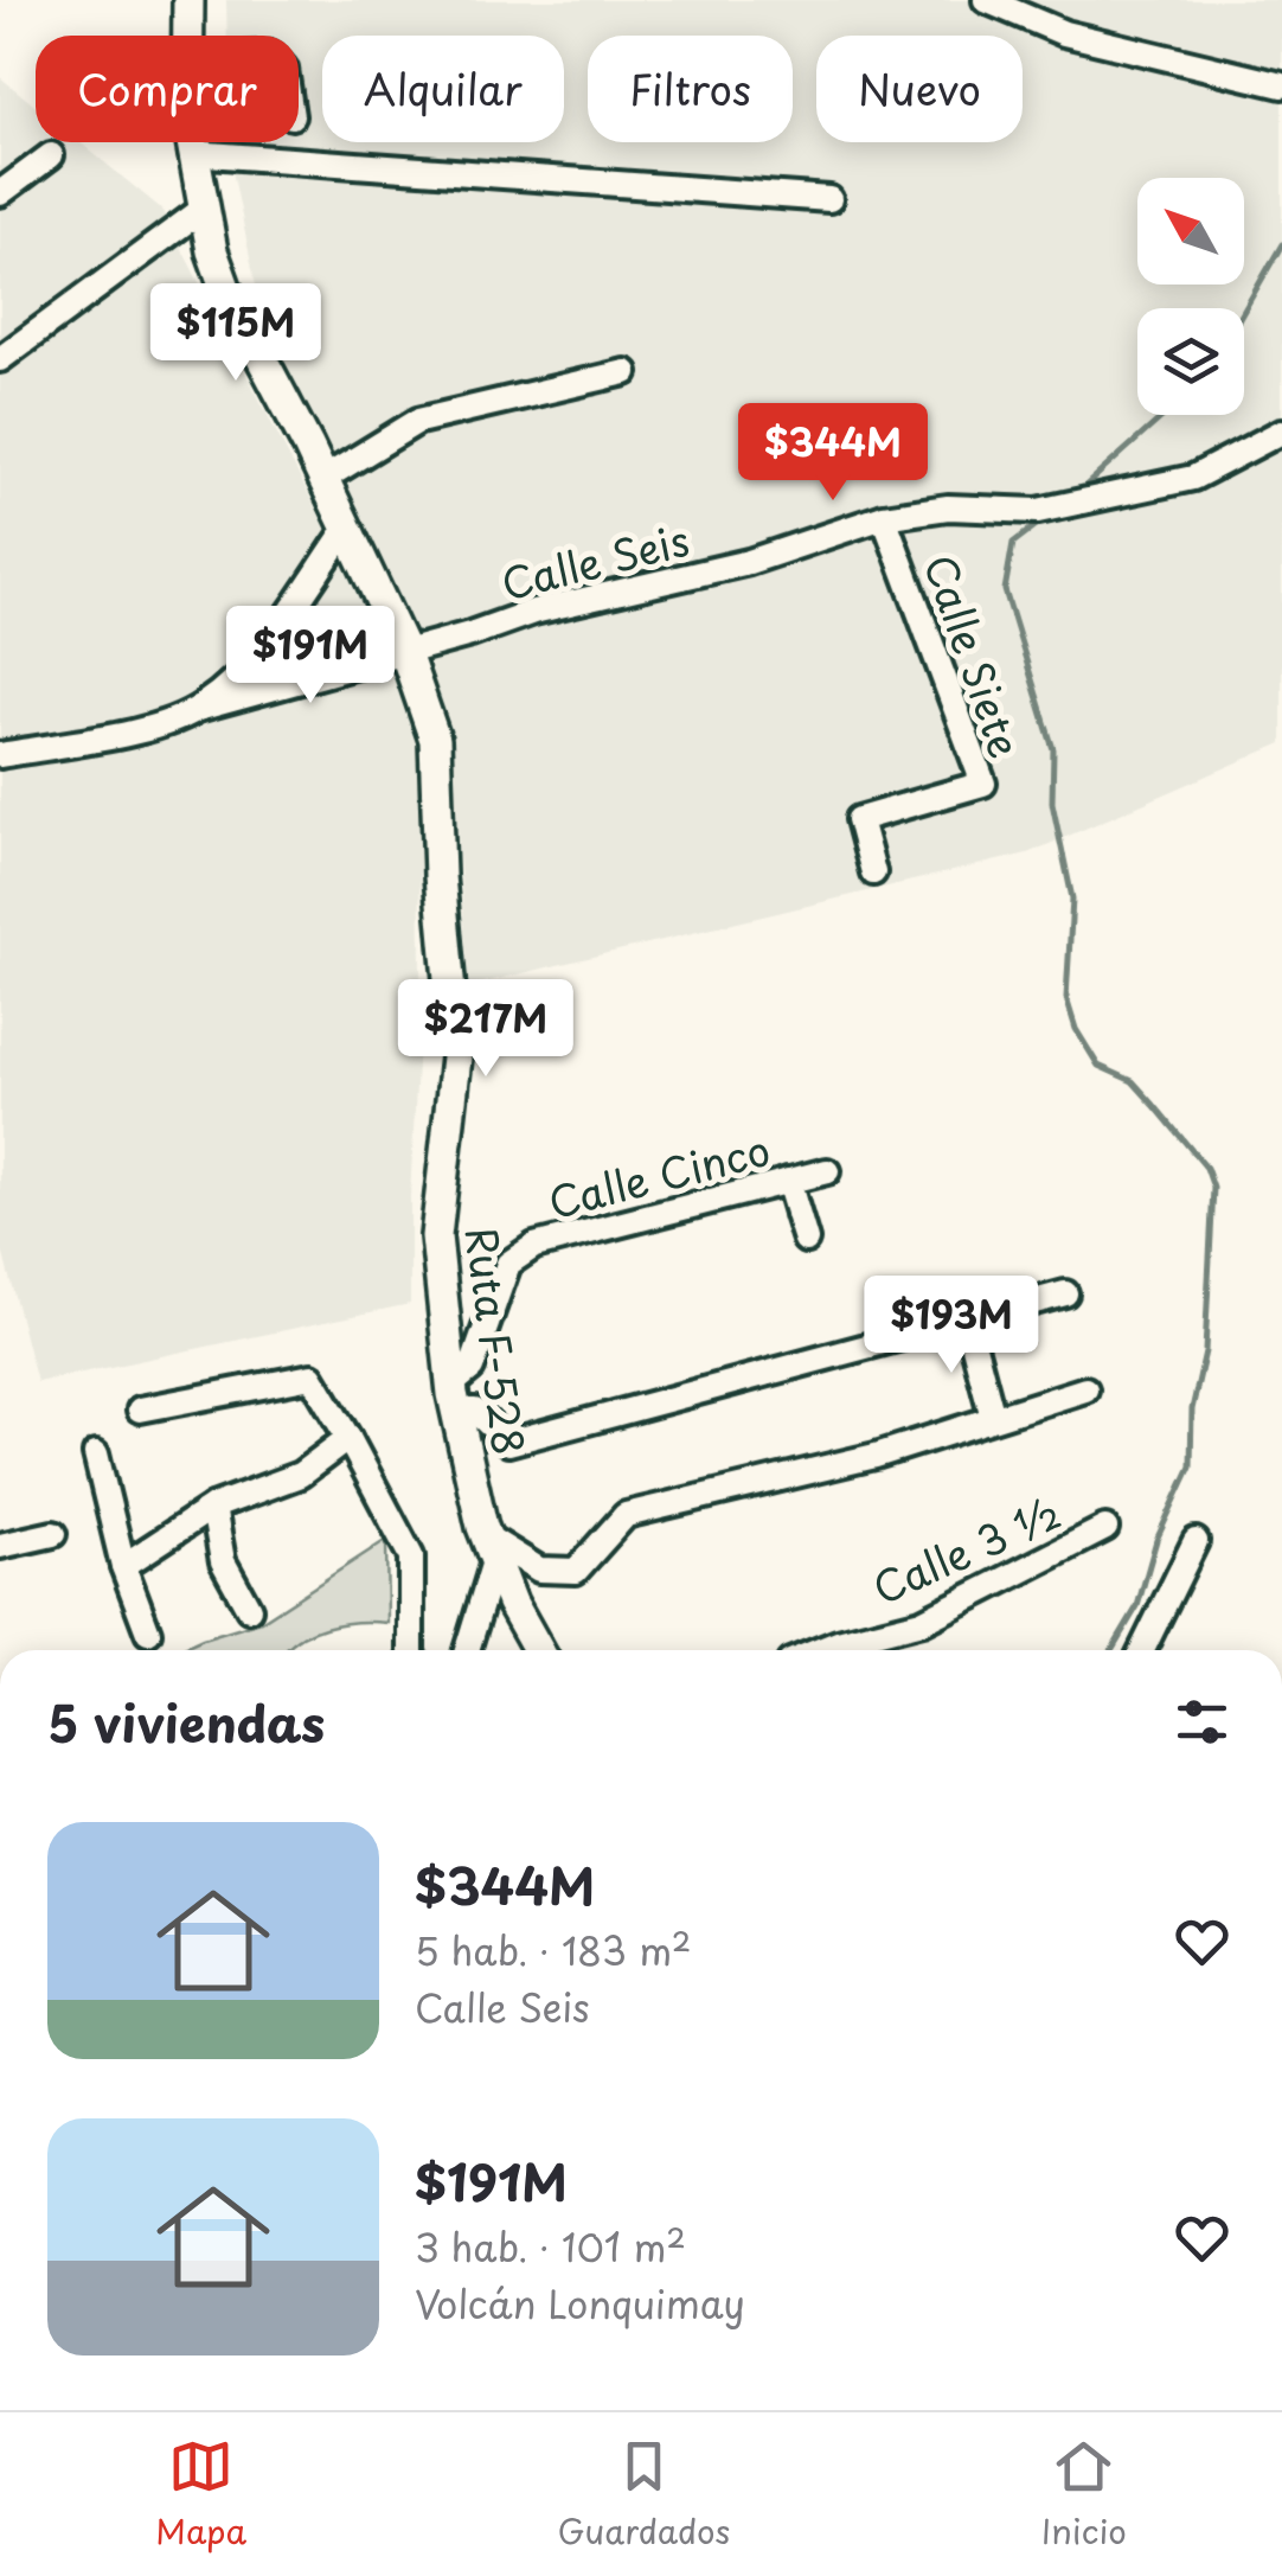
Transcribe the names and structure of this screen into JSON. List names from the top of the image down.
{
  "streets": {
    "main road": ["Ruta F-528"],
    "street": [
      "Calle Seis",
      "Calle Siete",
      "Calle Cinco",
      "Calle 3 ½"
    ]
  },
  "crossings": [
    ["Calle Seis", "Calle Siete"],
    ["Calle Seis", "Ruta F-528"],
    ["Calle Cinco", "Ruta F-528"]
  ],
  "north": "top left",
  "page": {
    "chip": [
      "Comprar",
      "Alquilar",
      "Filtros",
      "Nuevo"
    ],
    "price": [
      "$115M",
      "$344M",
      "$191M",
      "$217M",
      "$193M"
    ],
    "heading": "5 viviendas",
    "list": [
      {
        "name": "$344M",
        "note": "5 hab. · 183 m² · Calle Seis"
      },
      {
        "name": "$191M",
        "note": "3 hab. · 101 m² · Volcán Lonquimay"
      }
    ],
    "tabs": ["Mapa", "Guardados", "Inicio"]
  }
}
